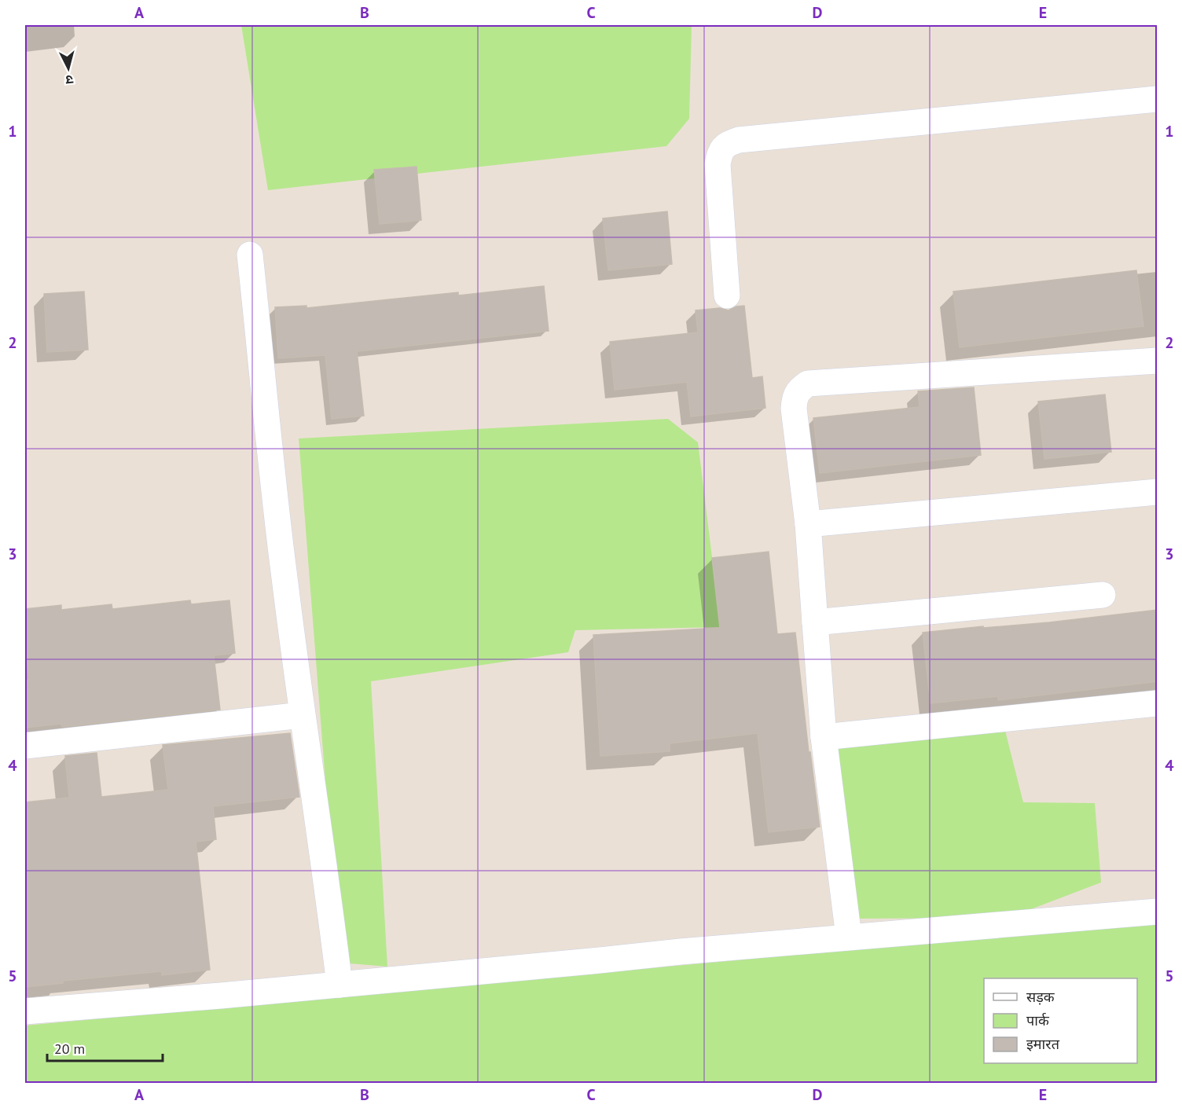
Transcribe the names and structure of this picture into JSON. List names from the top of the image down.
{
  "legend": ["सड़क", "पार्क", "इमारत"],
  "scale_bar": "20 m",
  "north": "bottom",
  "grid": {
    "columns": [
      "A",
      "B",
      "C",
      "D",
      "E"
    ],
    "rows": [
      "1",
      "2",
      "3",
      "4",
      "5"
    ]
  }
}
